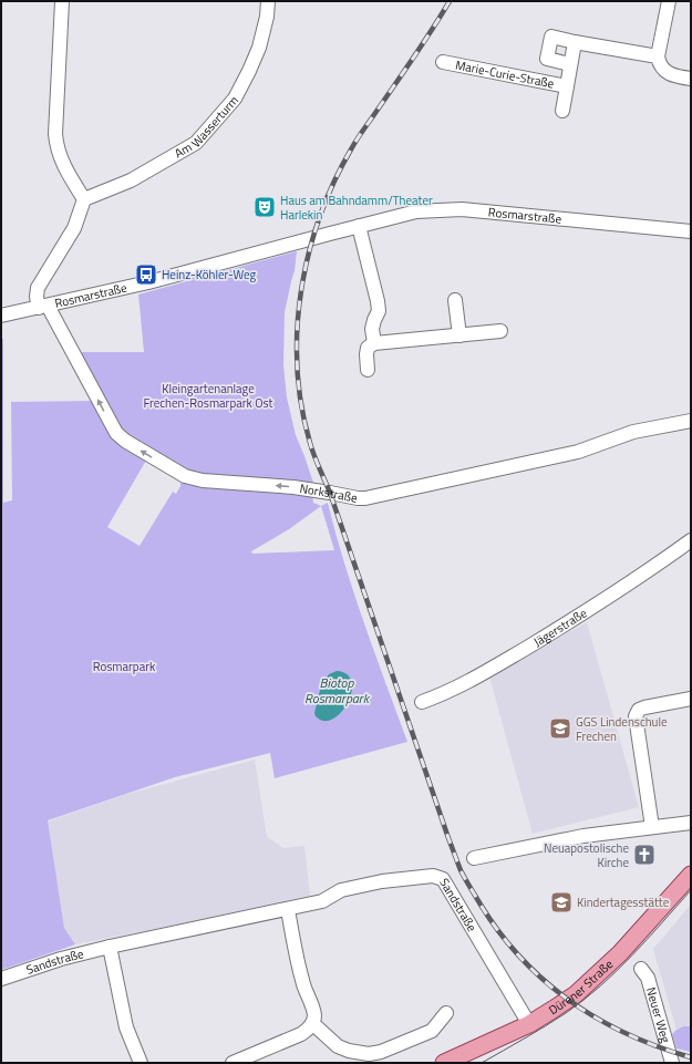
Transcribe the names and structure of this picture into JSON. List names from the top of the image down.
{
  "streets": {
    "main road": ["Dürener Straße"],
    "street": [
      "Marie-Curie-Straße",
      "Am Wasserturm",
      "Rosmarstraße",
      "Norkstraße",
      "Jägerstraße",
      "Sandstraße",
      "Neuer Weg"
    ]
  },
  "crossings": [
    ["Rosmarstraße", "Norkstraße"],
    ["Sandstraße", "Dürener Straße"]
  ],
  "one_way": ["Norkstraße"],
  "water": ["Biotop Rosmarpark"],
  "parks": ["Kleingartenanlage Frechen-Rosmarpark Ost", "Rosmarpark"],
  "places": {
    "theatre": ["Haus am Bahndamm/Theater Harlekin"],
    "bus stop": ["Heinz-Köhler-Weg"],
    "school or university": ["GGS Lindenschule Frechen", "Kindertagesstätte"],
    "church": ["Neuapostolische Kirche"]
  }
}
